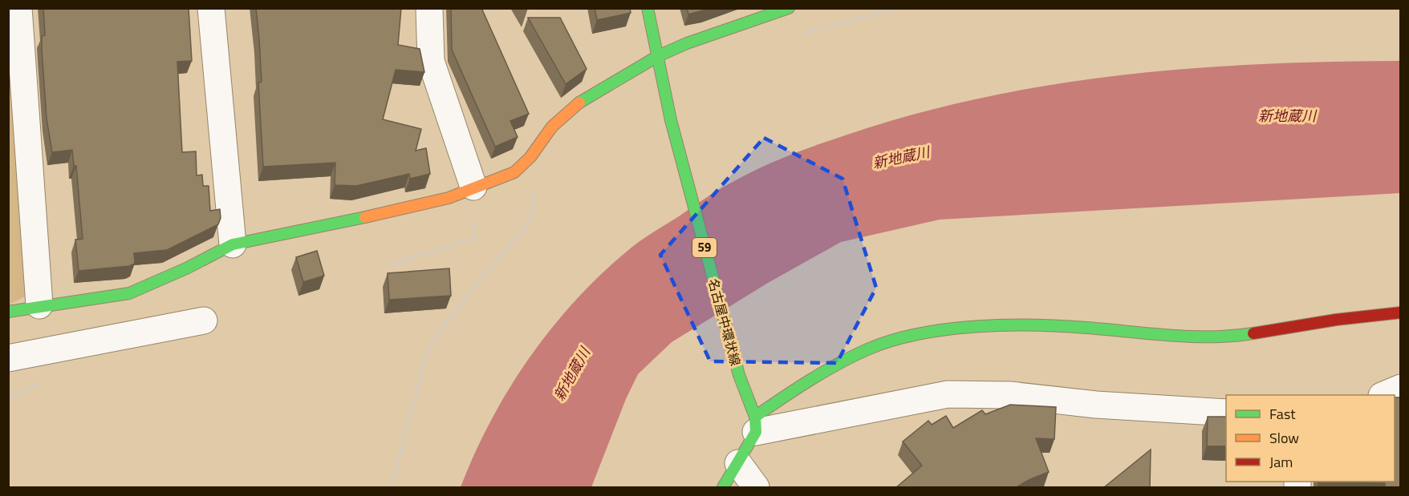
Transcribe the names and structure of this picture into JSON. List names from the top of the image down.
{
  "streets": {
    "street": ["59", "名古屋中環状線"]
  },
  "water": ["新地蔵川"],
  "legend": ["Fast", "Slow", "Jam"]
}
